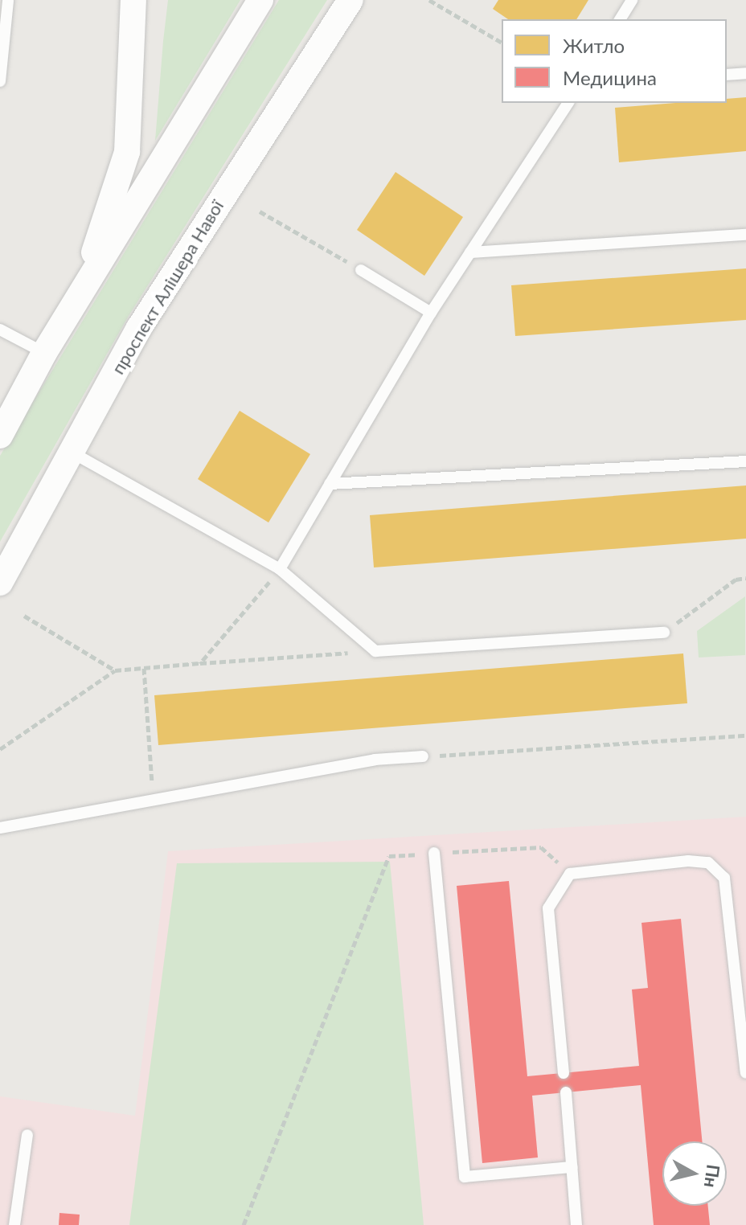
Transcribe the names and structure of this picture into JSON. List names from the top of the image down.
{
  "streets": {
    "street": ["проспект Алішера Навої"]
  },
  "legend": ["Житло", "Медицина"],
  "north": "right"
}
